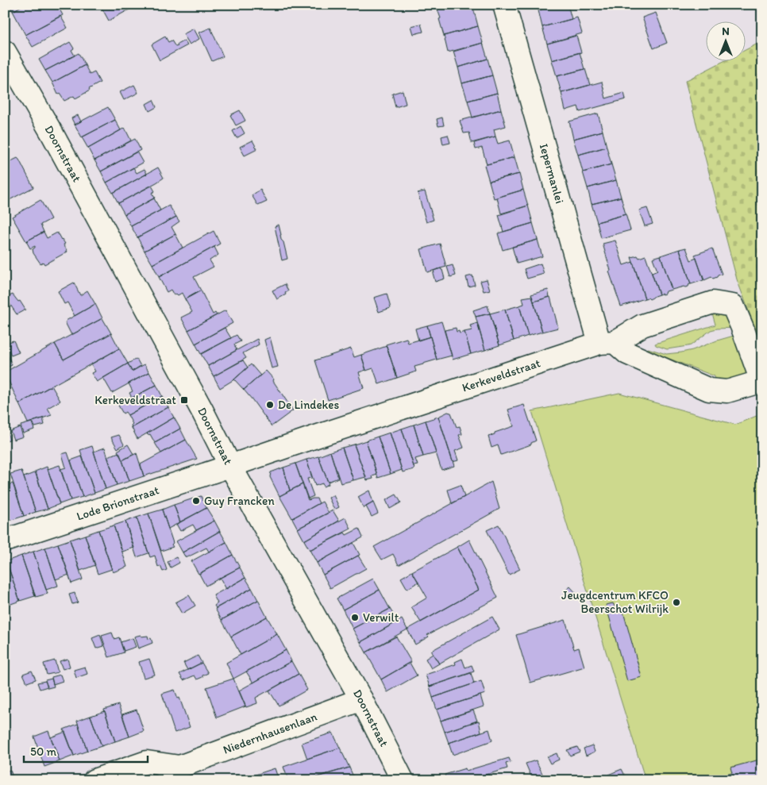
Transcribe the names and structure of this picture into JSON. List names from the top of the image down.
{
  "streets": {
    "street": [
      "Doornstraat",
      "Iepermanlei",
      "Kerkeveldstraat",
      "Lode Brionstraat",
      "Niedernhausenlaan"
    ]
  },
  "crossings": [
    ["Doornstraat", "Kerkeveldstraat"],
    ["Doornstraat", "Lode Brionstraat"],
    ["Doornstraat", "Niedernhausenlaan"],
    ["Iepermanlei", "Kerkeveldstraat"],
    ["Kerkeveldstraat", "Lode Brionstraat"]
  ],
  "places": {
    "transit": ["Kerkeveldstraat"],
    "other": [
      "De Lindekes",
      "Guy Francken",
      "Jeugdcentrum KFCO Beerschot Wilrijk",
      "Verwilt"
    ]
  },
  "scale_bar": "50 m",
  "north": "top"
}
